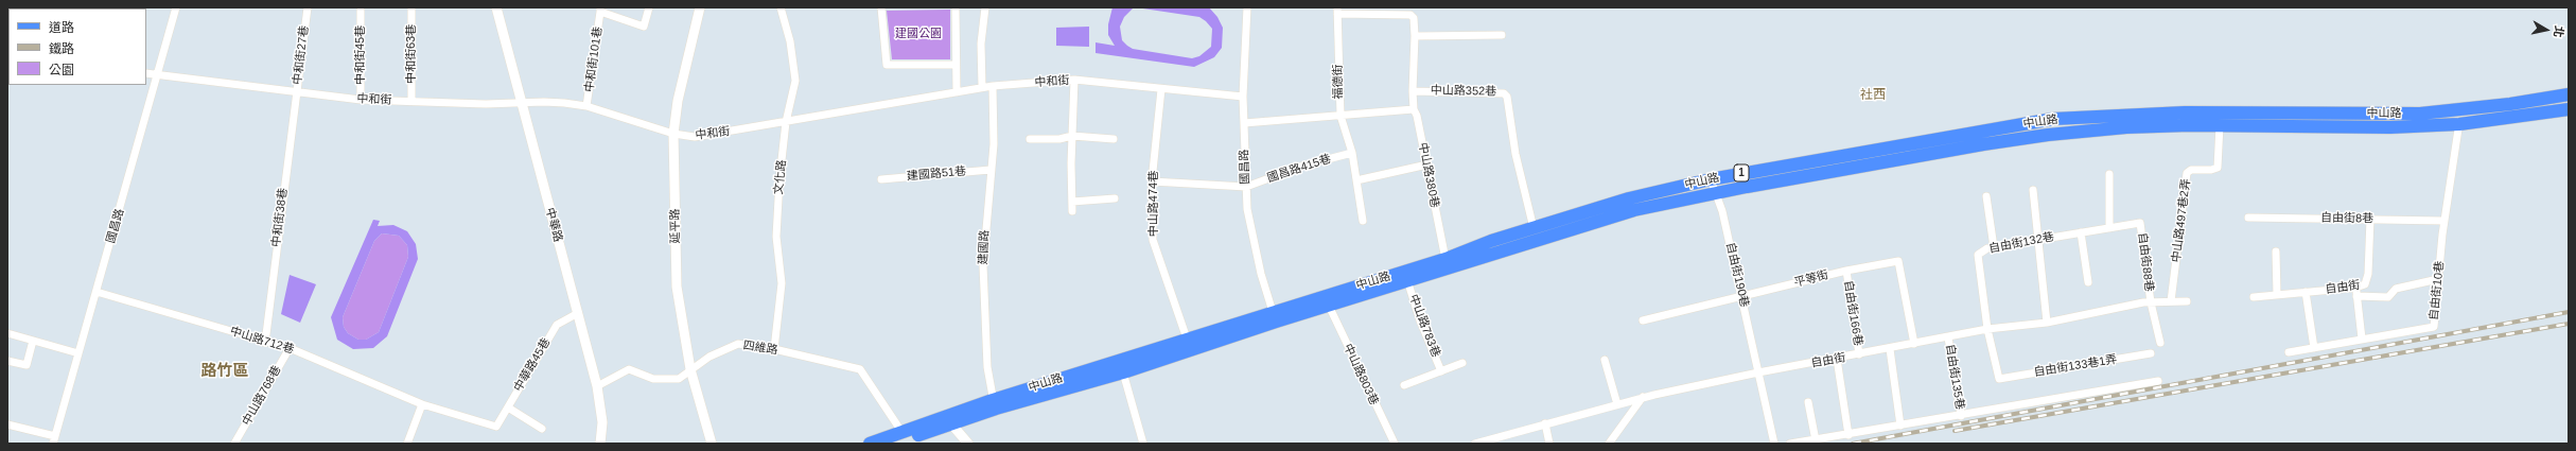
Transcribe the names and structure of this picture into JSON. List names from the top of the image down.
{
  "streets": {
    "main road": ["中山路", "1"],
    "street": [
      "中和街63巷",
      "中和街27巷",
      "中和街45巷",
      "中和街101巷",
      "中和街",
      "福德街",
      "中山路352巷",
      "國昌路",
      "國昌路415巷",
      "建國路51巷",
      "中山路380巷",
      "文化路",
      "中山路474巷",
      "中和街38巷",
      "自由街8巷",
      "中山路497巷2弄",
      "中華路",
      "延平路",
      "自由街132巷",
      "建國路",
      "自由街88巷",
      "自由街190巷",
      "平等街",
      "自由街",
      "自由街10巷",
      "自由街166巷",
      "中山路783巷",
      "中山路712巷",
      "四維路",
      "中華路45巷",
      "自由街133巷1弄",
      "中山路803巷",
      "自由街135巷",
      "中山路768巷"
    ]
  },
  "crossings": [
    ["中和街63巷", "中和街"],
    ["中和街27巷", "中和街"],
    ["中和街27巷", "中和街38巷"],
    ["中和街45巷", "中和街"],
    ["中和街101巷", "中和街"],
    ["中和街", "國昌路"],
    ["中和街", "文化路"],
    ["中和街", "中山路474巷"],
    ["中和街", "中和街38巷"],
    ["中和街", "中華路"],
    ["中和街", "延平路"],
    ["中和街", "建國路"],
    ["福德街", "國昌路415巷"],
    ["中山路352巷", "中山路"],
    ["中山路352巷", "中山路380巷"],
    ["中山路", "國昌路"],
    ["中山路", "中山路380巷"],
    ["中山路", "中山路474巷"],
    ["中山路", "中山路497巷2弄"],
    ["中山路", "建國路"],
    ["中山路", "自由街190巷"],
    ["中山路", "自由街10巷"],
    ["中山路", "中山路783巷"],
    ["中山路", "四維路"],
    ["中山路", "中山路803巷"],
    ["國昌路", "國昌路415巷"],
    ["國昌路", "中山路712巷"],
    ["建國路51巷", "建國路"],
    ["文化路", "四維路"],
    ["中和街38巷", "中山路712巷"],
    ["自由街8巷", "自由街"],
    ["自由街8巷", "自由街10巷"],
    ["中山路497巷2弄", "自由街"],
    ["中華路", "四維路"],
    ["中華路", "中華路45巷"],
    ["延平路", "四維路"],
    ["自由街132巷", "自由街88巷"],
    ["自由街132巷", "自由街"],
    ["自由街132巷", "自由街133巷1弄"],
    ["自由街88巷", "自由街"],
    ["自由街190巷", "平等街"],
    ["自由街190巷", "自由街"],
    ["平等街", "自由街"],
    ["平等街", "自由街166巷"],
    ["自由街", "自由街166巷"],
    ["自由街", "自由街133巷1弄"],
    ["自由街", "自由街135巷"],
    ["中山路712巷", "中華路45巷"],
    ["中山路712巷", "中山路768巷"]
  ],
  "districts": ["社西", "路竹區"],
  "parks": ["建國公園"],
  "legend": ["道路", "鐵路", "公園"],
  "north": "right"
}
